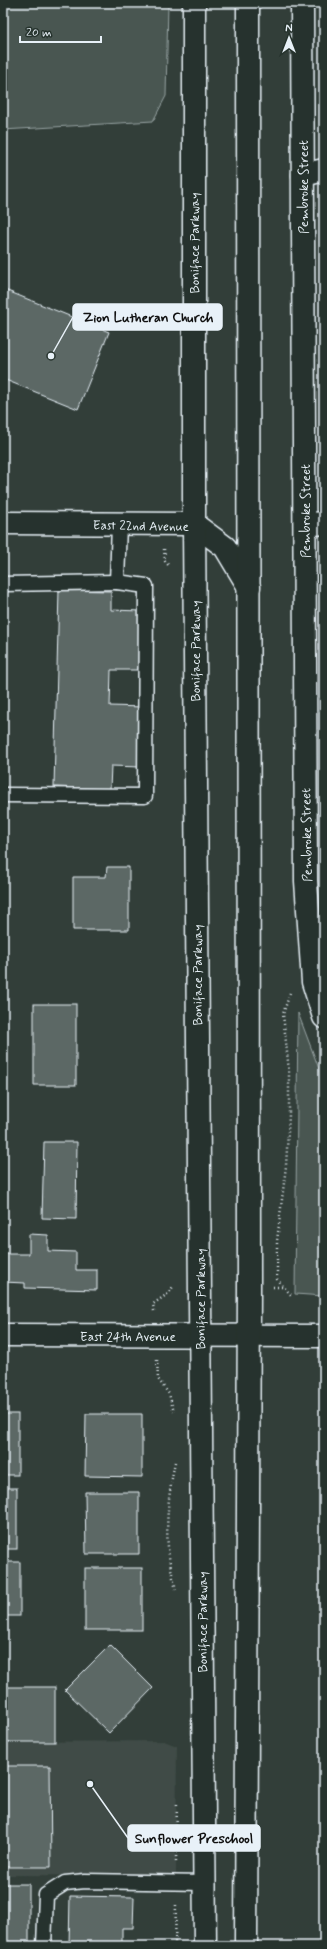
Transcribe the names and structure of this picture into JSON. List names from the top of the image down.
{
  "streets": {
    "main road": [
      "Pembroke Street",
      "Boniface Parkway",
      "East 22nd Avenue",
      "East 24th Avenue"
    ]
  },
  "crossings": [
    ["Boniface Parkway", "East 22nd Avenue"],
    ["Boniface Parkway", "East 24th Avenue"]
  ],
  "places": ["Zion Lutheran Church", "Sunflower Preschool"],
  "scale_bar": "20 m",
  "north": "top"
}
